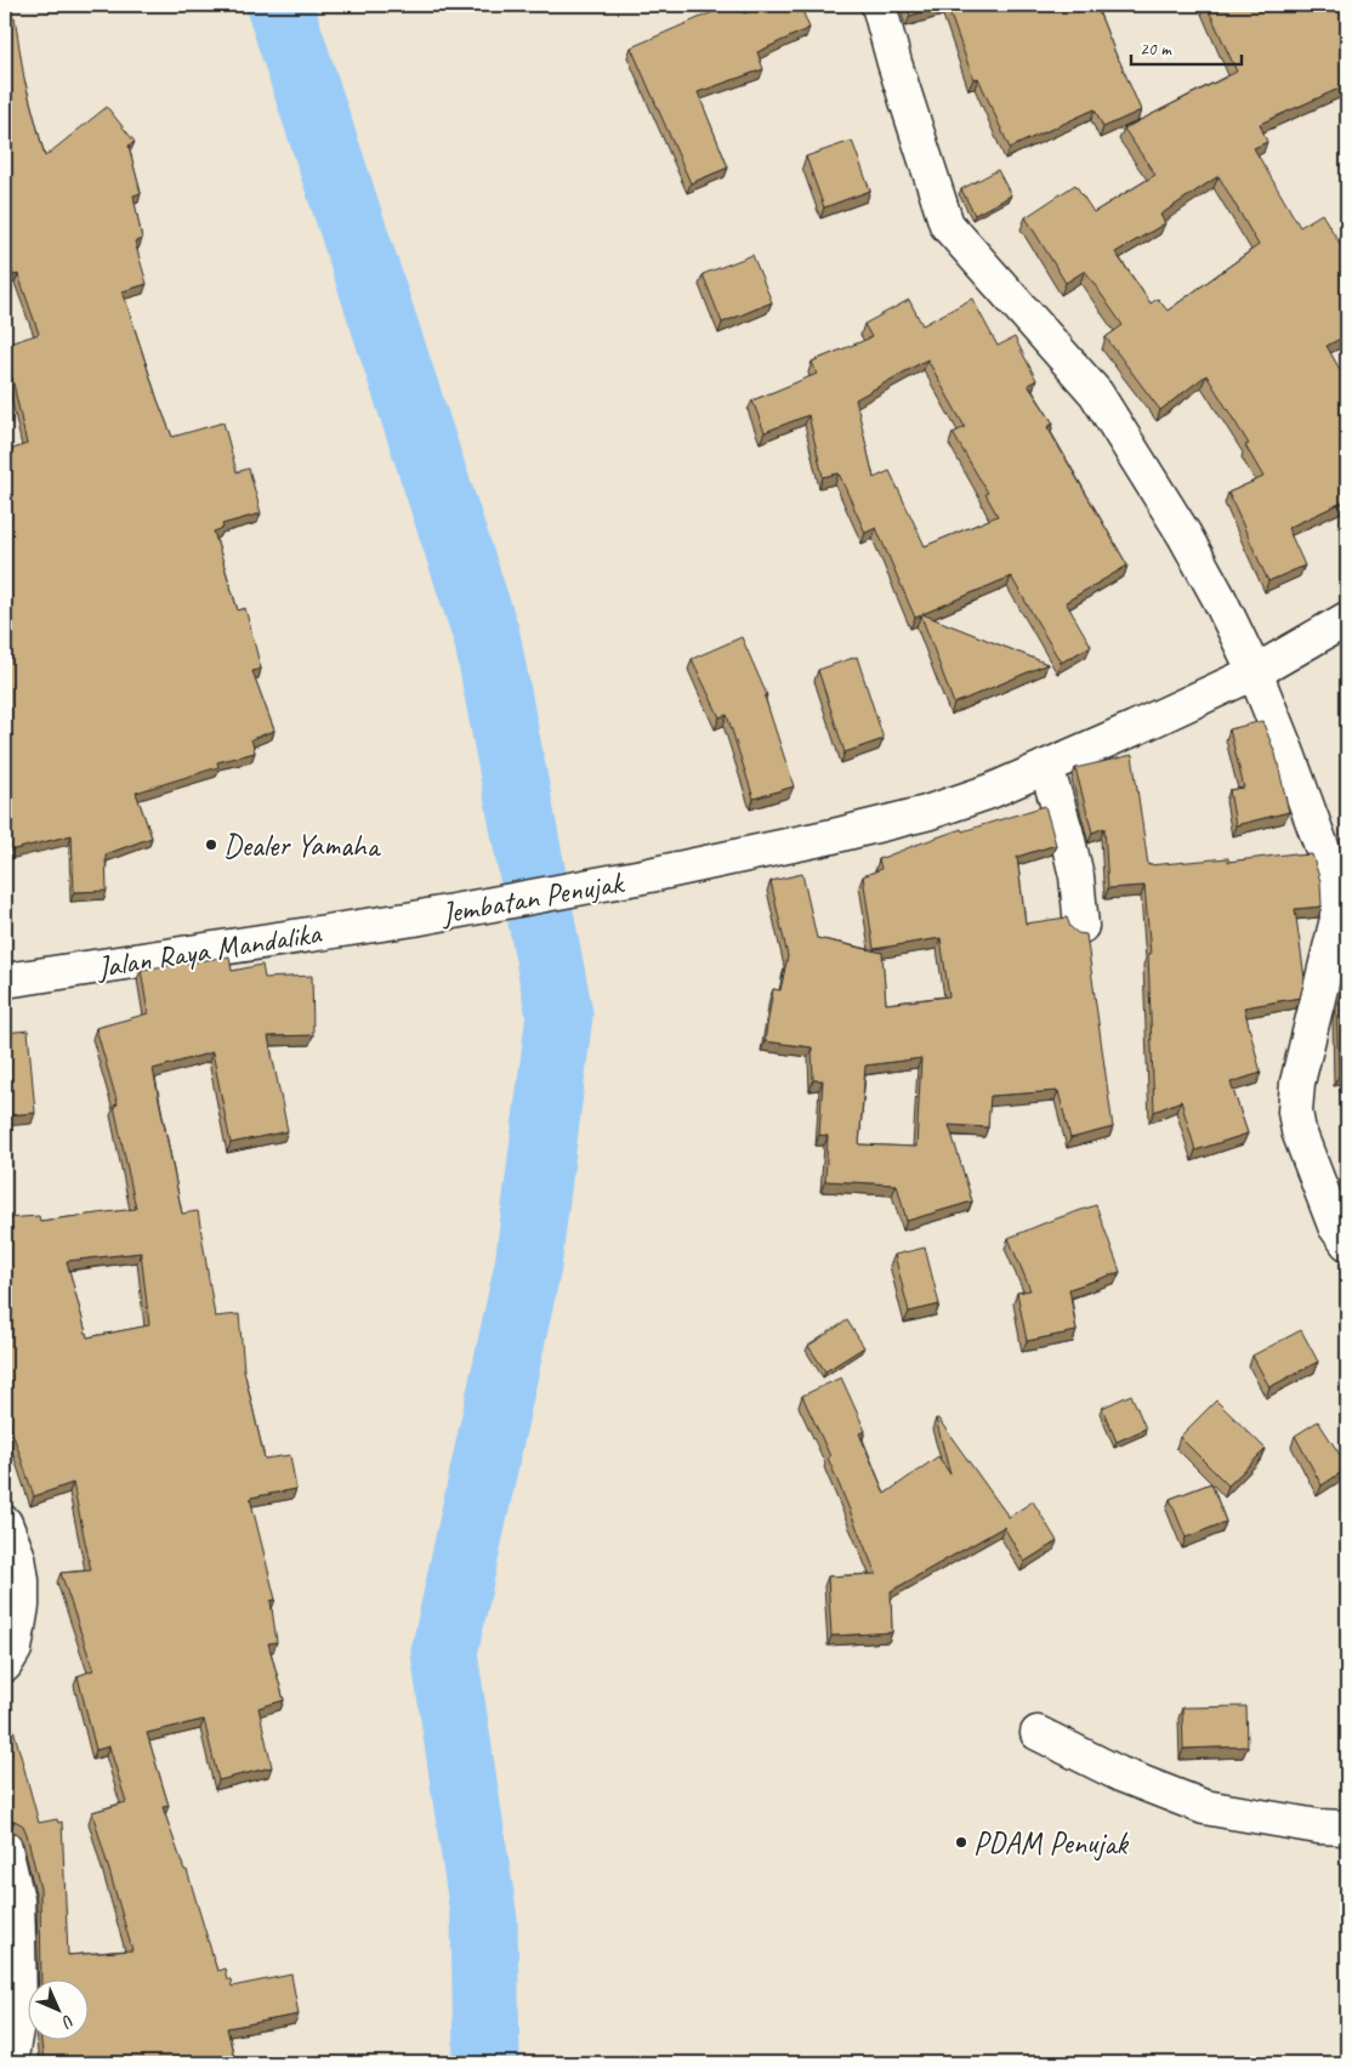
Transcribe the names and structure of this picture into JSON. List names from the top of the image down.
{
  "streets": {
    "street": ["Jembatan Penujak", "Jalan Raya Mandalika"]
  },
  "crossings": [
    ["Jembatan Penujak", "Jalan Raya Mandalika"]
  ],
  "places": ["Dealer Yamaha", "PDAM Penujak"],
  "scale_bar": "20 m",
  "north": "bottom right"
}
